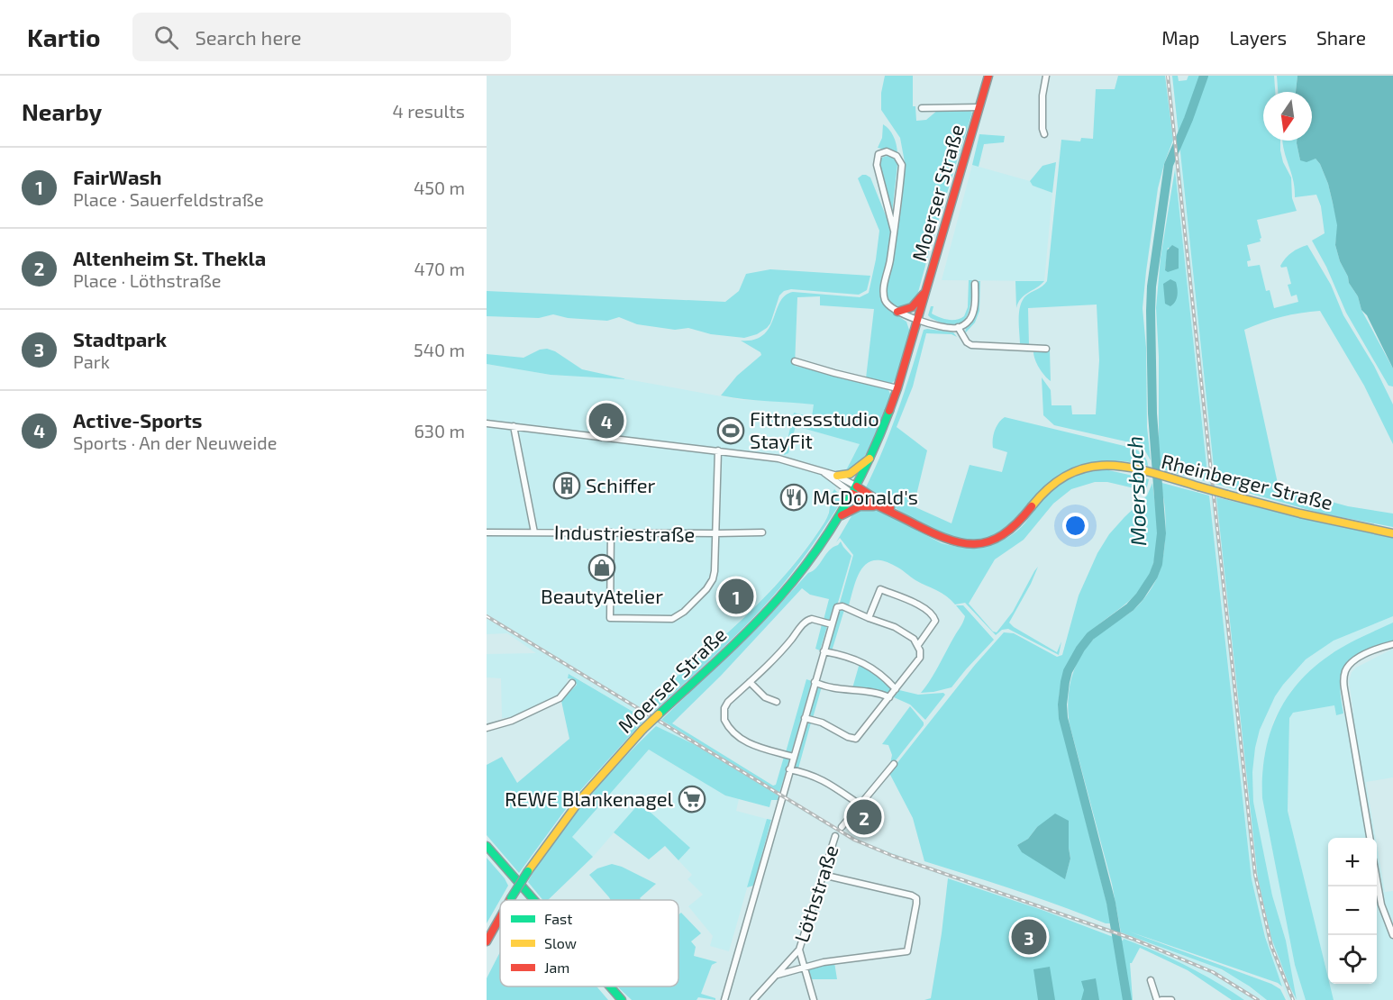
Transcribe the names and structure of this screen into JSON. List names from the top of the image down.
{
  "streets": {
    "main road": ["Moerser Straße", "Rheinberger Straße"],
    "street": ["Industriestraße", "Löthstraße"]
  },
  "crossings": [
    ["Moerser Straße", "Rheinberger Straße"]
  ],
  "water": ["Moersbach"],
  "places": {
    "sports": ["Fittnessstudio StayFit"],
    "building": ["Schiffer"],
    "restaurant": ["McDonald's"],
    "shop": ["BeautyAtelier"],
    "supermarket": ["REWE Blankenagel"]
  },
  "legend": ["Fast", "Slow", "Jam"],
  "north": "bottom",
  "page": {
    "header": "Kartio",
    "search": "Search here",
    "nav": ["Map", "Layers", "Share"],
    "heading": ["Nearby", "4 results"],
    "list": [
      {
        "mark": "1",
        "name": "FairWash",
        "note": "Place · Sauerfeldstraße",
        "value": "450 m"
      },
      {
        "mark": "2",
        "name": "Altenheim St. Thekla",
        "note": "Place · Löthstraße",
        "value": "470 m"
      },
      {
        "mark": "3",
        "name": "Stadtpark",
        "note": "Park",
        "value": "540 m"
      },
      {
        "mark": "4",
        "name": "Active-Sports",
        "note": "Sports · An der Neuweide",
        "value": "630 m"
      }
    ],
    "pins": [
      "4",
      "1",
      "2",
      "3"
    ],
    "map_buttons": ["+", "−"]
  }
}
